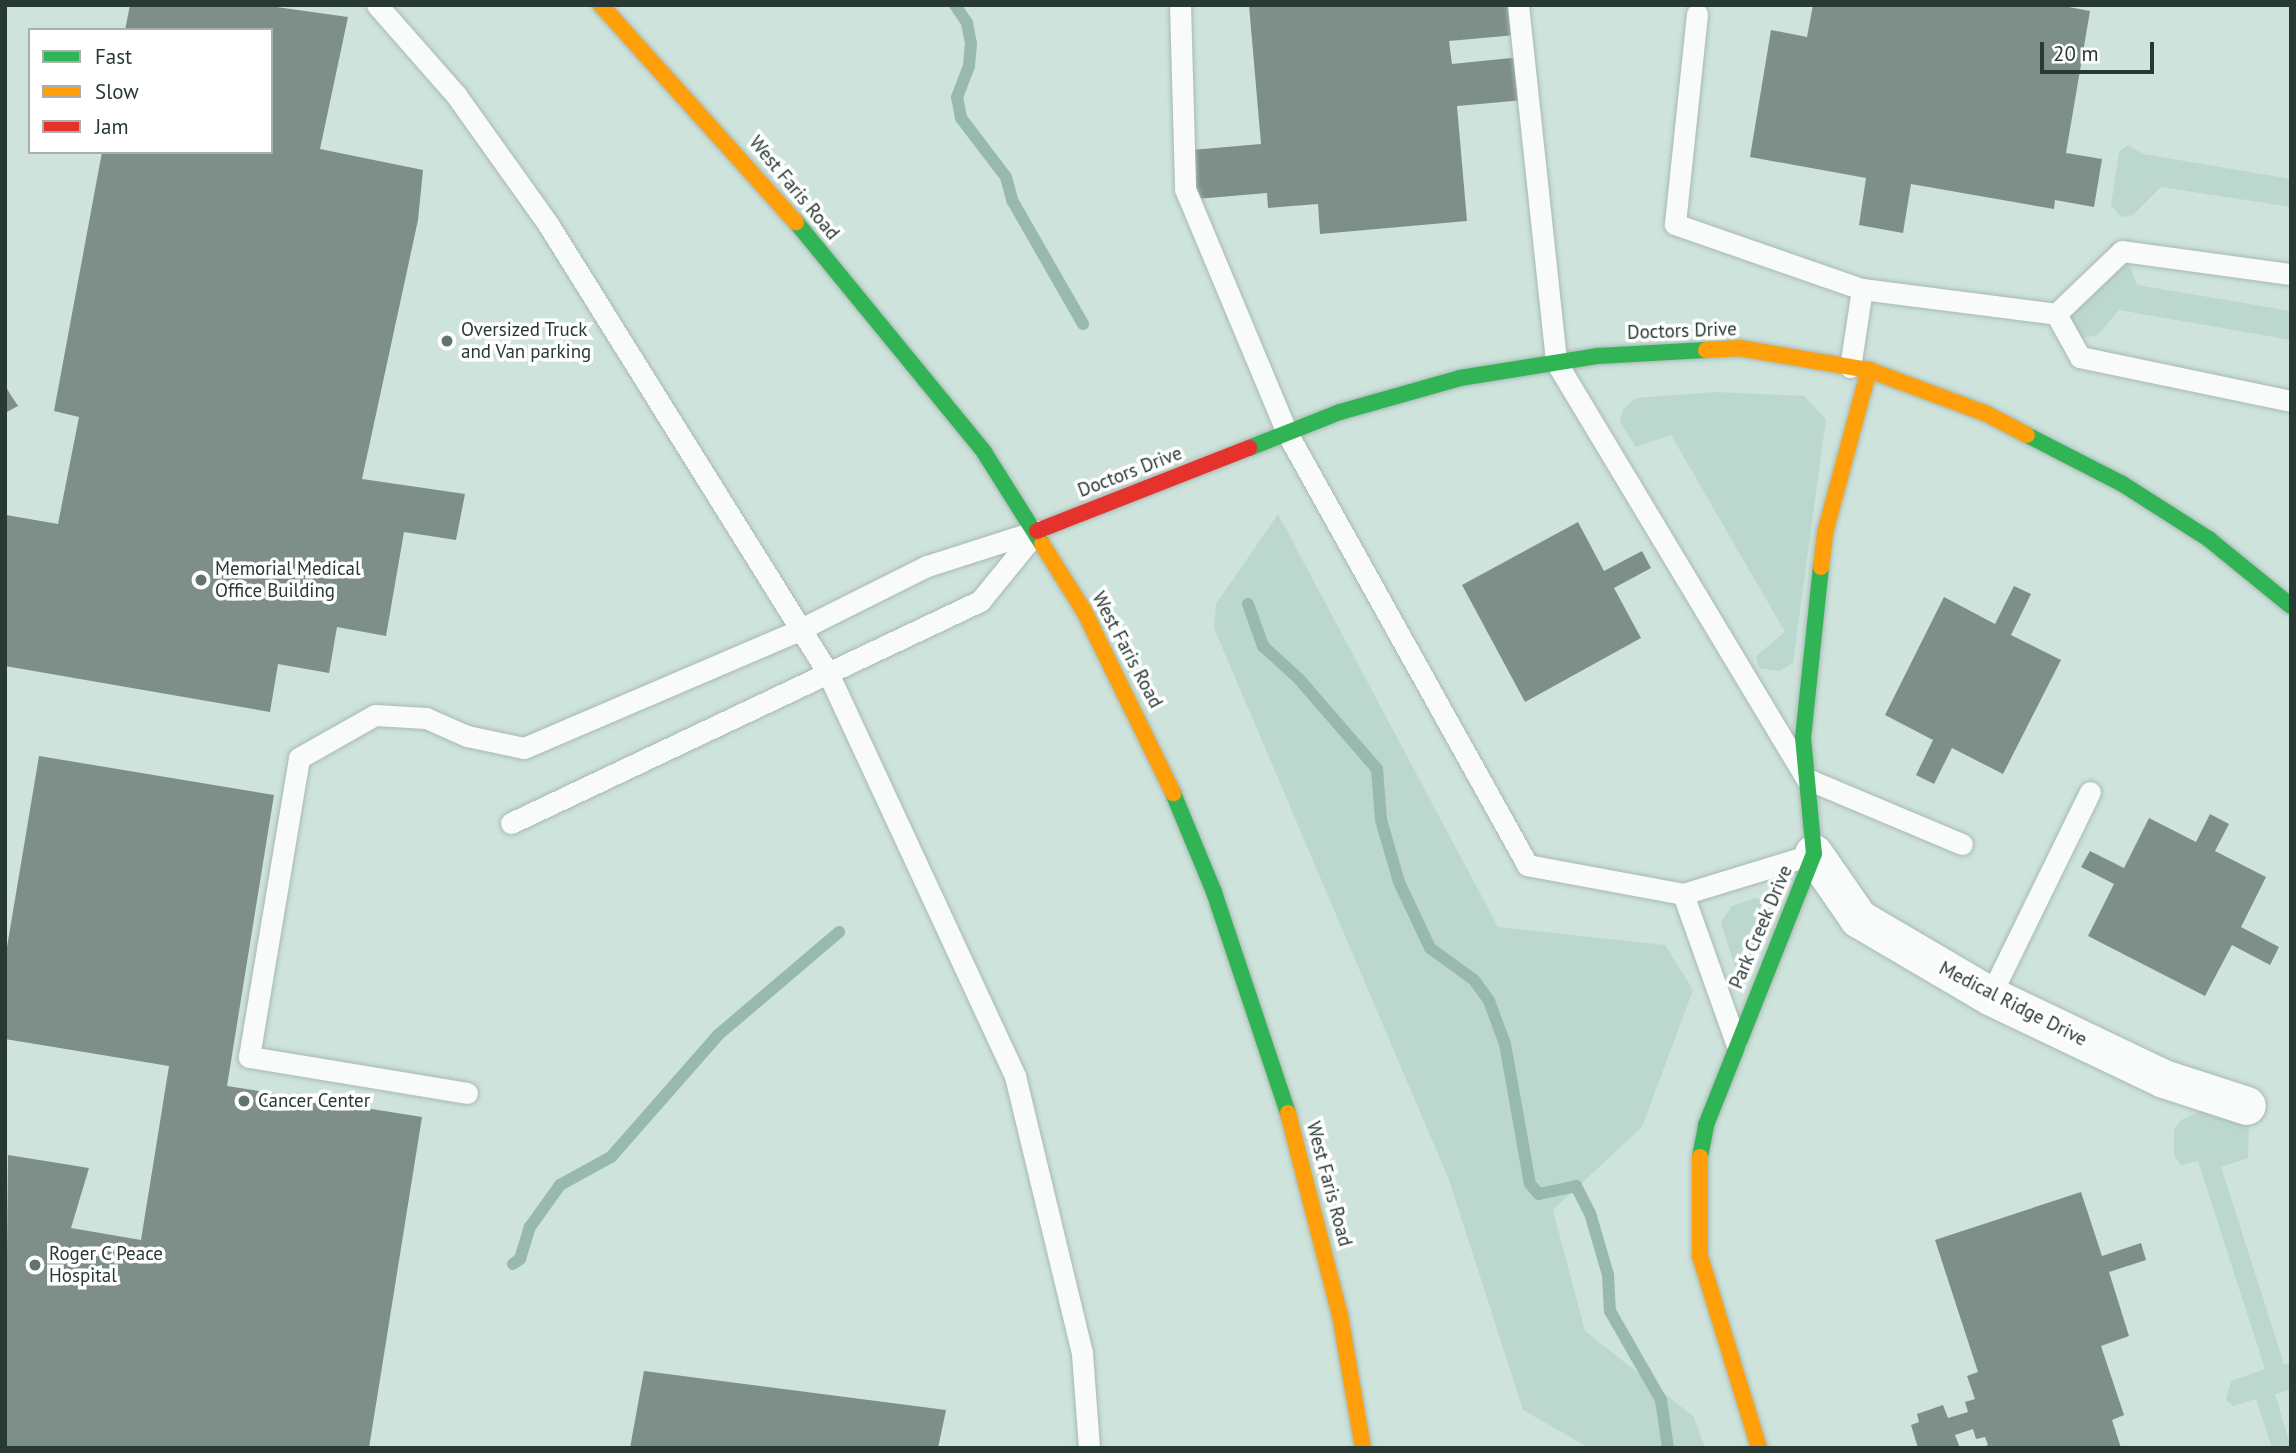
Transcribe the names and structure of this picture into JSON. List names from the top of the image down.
{
  "streets": {
    "street": [
      "West Faris Road",
      "Doctors Drive",
      "Park Creek Drive",
      "Medical Ridge Drive"
    ]
  },
  "crossings": [
    ["West Faris Road", "Doctors Drive"],
    ["Doctors Drive", "Park Creek Drive"],
    ["Park Creek Drive", "Medical Ridge Drive"]
  ],
  "places": [
    "Oversized Truck and Van parking",
    "Memorial Medical Office Building",
    "Cancer Center",
    "Roger C Peace Hospital"
  ],
  "legend": ["Fast", "Slow", "Jam"],
  "scale_bar": "20 m"
}
